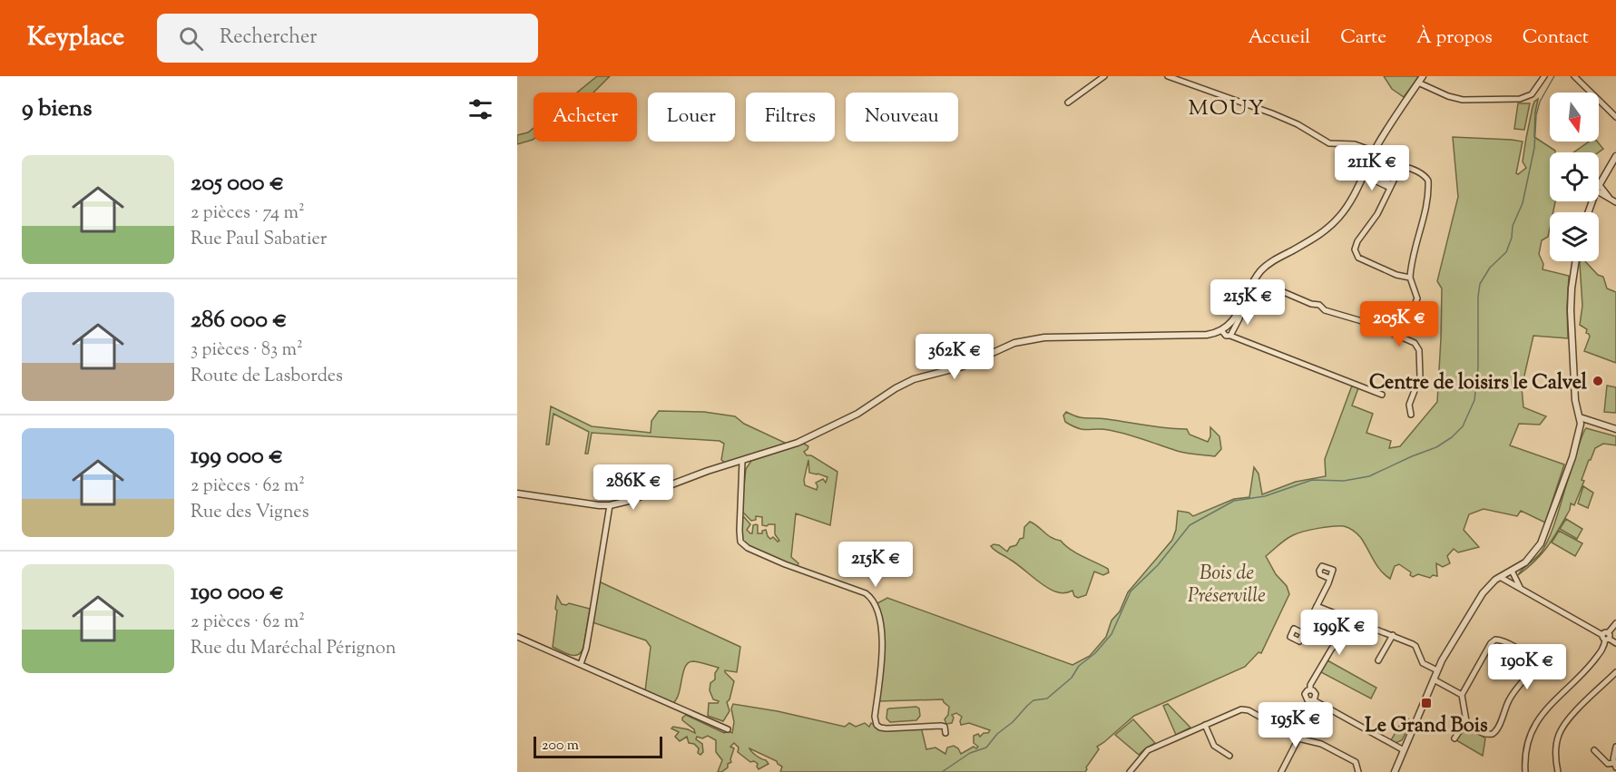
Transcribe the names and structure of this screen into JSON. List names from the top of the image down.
{
  "districts": ["MOUY"],
  "parks": ["Bois de Préserville"],
  "places": {
    "other": ["Centre de loisirs le Calvel"],
    "transit": ["Le Grand Bois"]
  },
  "scale_bar": "200 m",
  "north": "bottom",
  "page": {
    "header": "Keyplace",
    "search": "Rechercher",
    "nav": [
      "Accueil",
      "Carte",
      "À propos",
      "Contact"
    ],
    "heading": "9 biens",
    "chip": [
      "Acheter",
      "Louer",
      "Filtres",
      "Nouveau"
    ],
    "list": [
      {
        "name": "205 000 €",
        "note": "2 pièces · 74 m² · Rue Paul Sabatier"
      },
      {
        "name": "286 000 €",
        "note": "3 pièces · 83 m² · Route de Lasbordes"
      },
      {
        "name": "199 000 €",
        "note": "2 pièces · 62 m² · Rue des Vignes"
      },
      {
        "name": "190 000 €",
        "note": "2 pièces · 62 m² · Rue du Maréchal Pérignon"
      }
    ],
    "price": [
      "211K €",
      "215K €",
      "205K €",
      "362K €",
      "286K €",
      "215K €",
      "199K €",
      "190K €",
      "195K €"
    ],
    "scale": "200 m"
  }
}
